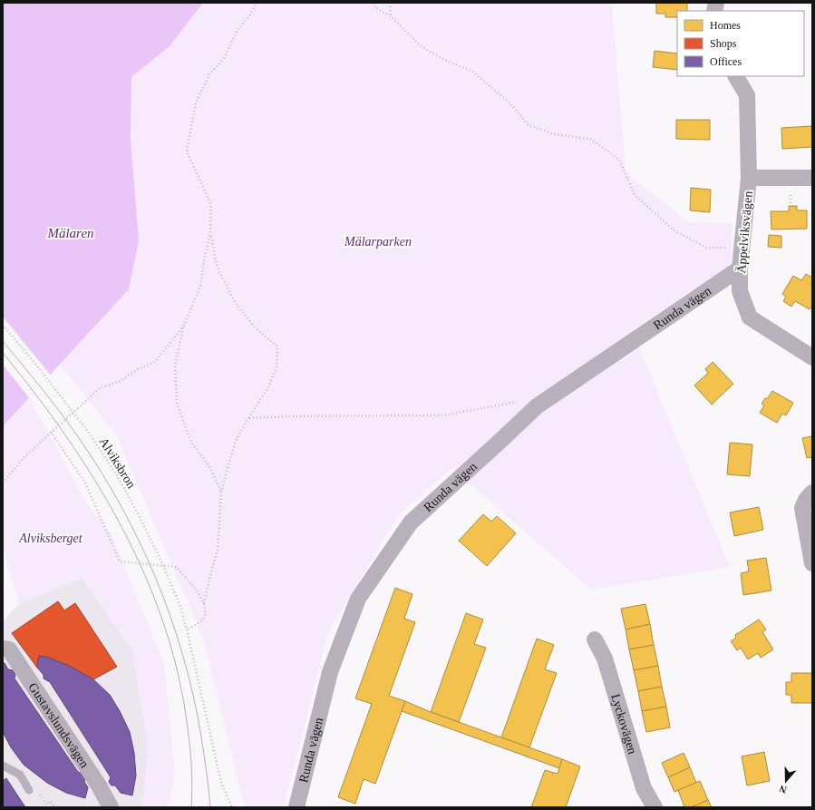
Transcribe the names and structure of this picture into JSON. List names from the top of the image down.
{
  "streets": {
    "street": [
      "Äppelviksvägen",
      "Runda vägen",
      "Lyckovägen",
      "Gustavslundsvägen"
    ],
    "path": ["Alviksbron"]
  },
  "crossings": [
    ["Äppelviksvägen", "Runda vägen"]
  ],
  "water": ["Mälaren"],
  "parks": ["Mälarparken", "Alviksberget"],
  "legend": ["Homes", "Shops", "Offices"],
  "north": "bottom"
}
